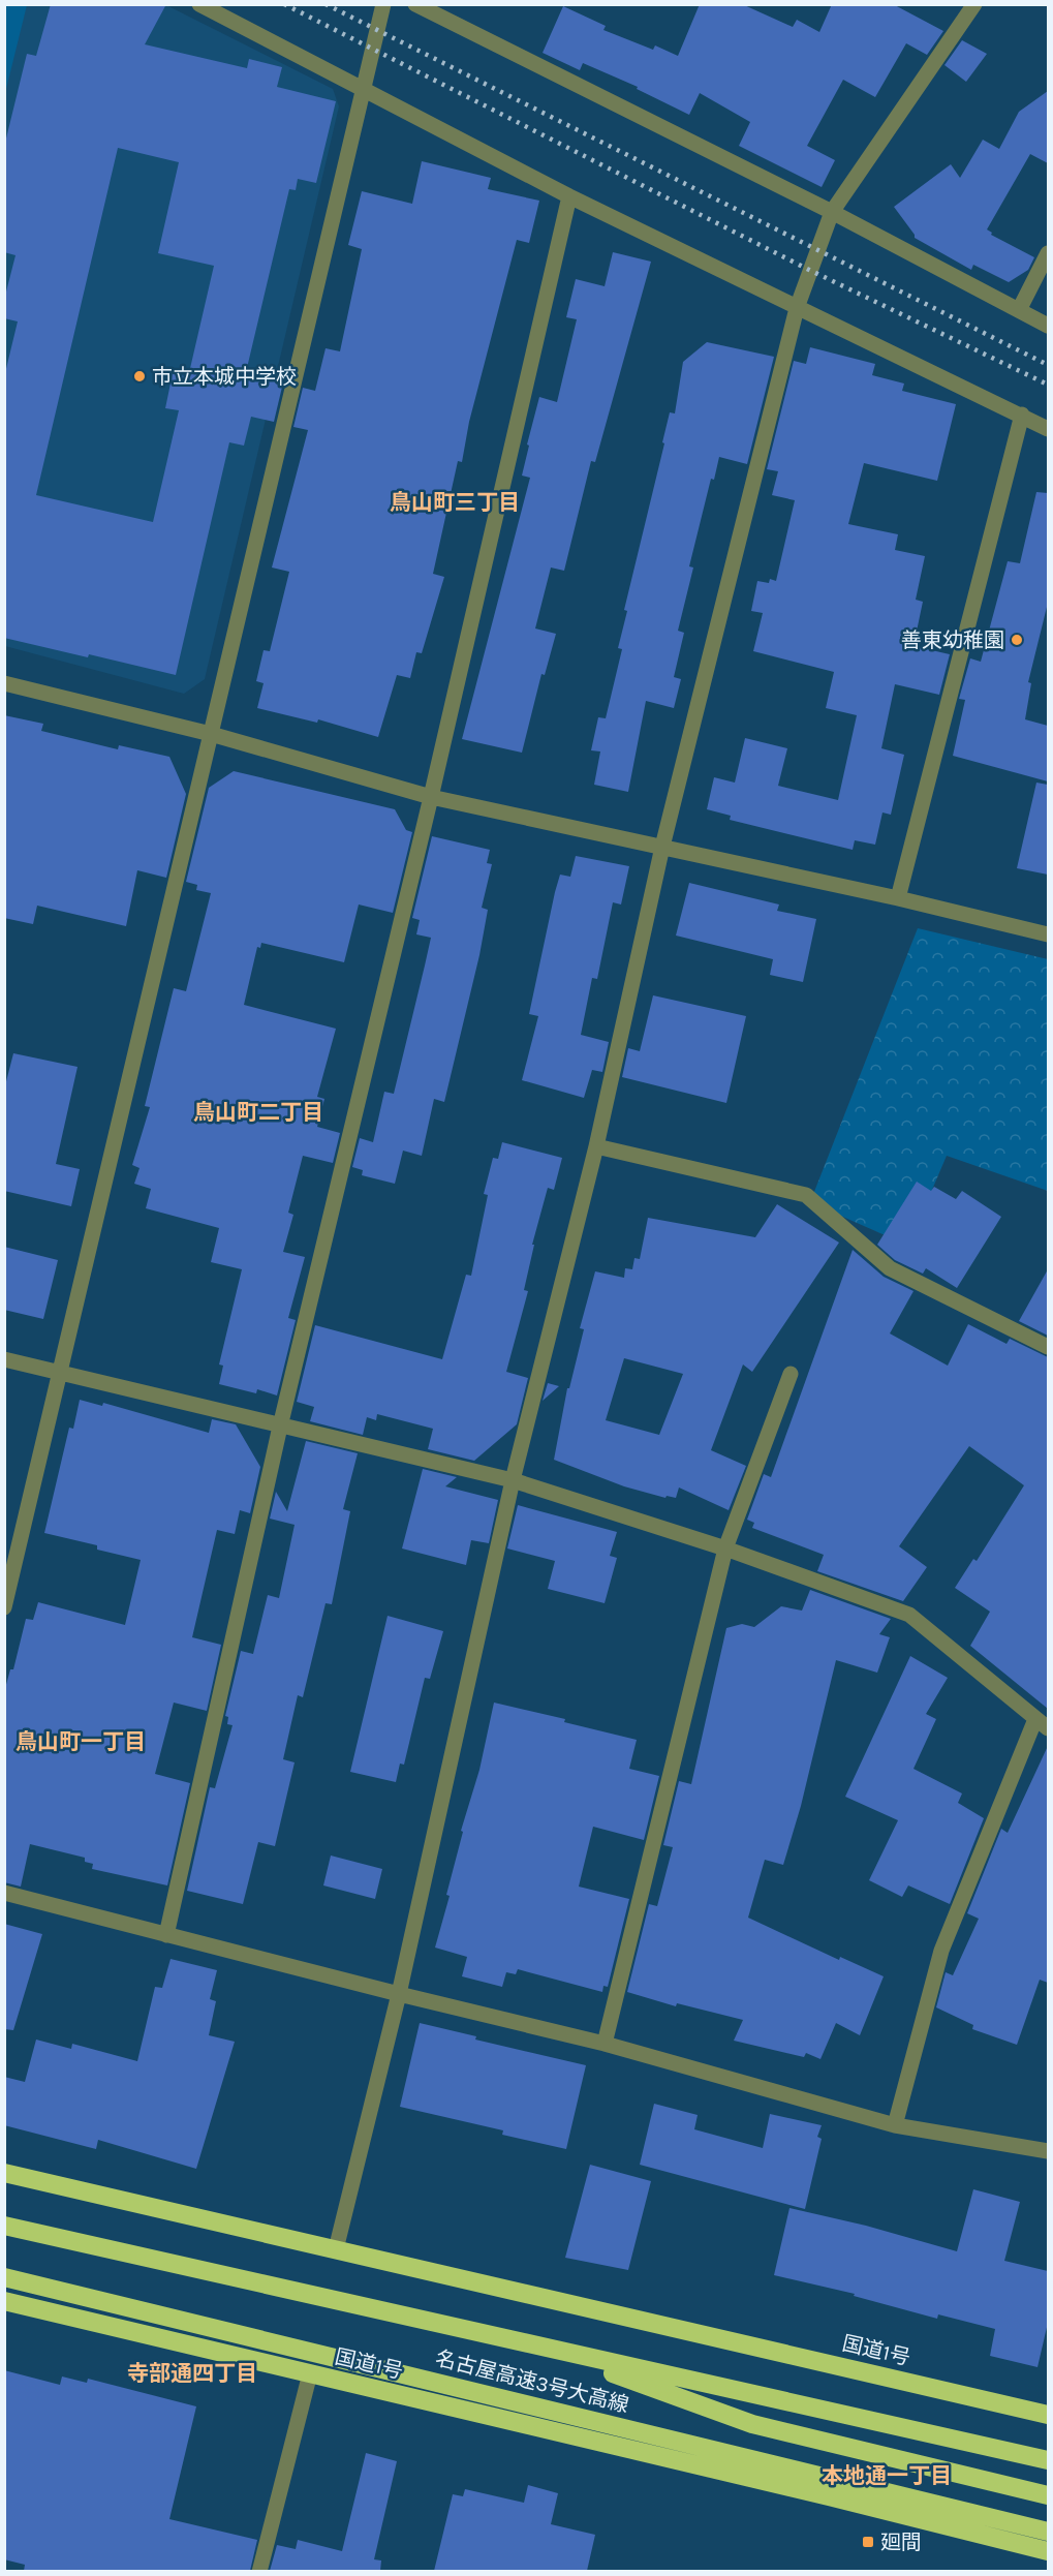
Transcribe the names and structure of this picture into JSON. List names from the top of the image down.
{
  "streets": {
    "highway": ["国道1号", "名古屋高速3号大高線"]
  },
  "districts": [
    "鳥山町三丁目",
    "鳥山町二丁目",
    "鳥山町一丁目",
    "寺部通四丁目",
    "本地通一丁目"
  ],
  "places": {
    "other": ["市立本城中学校", "善東幼稚園"],
    "transit": ["廻間"]
  }
}
